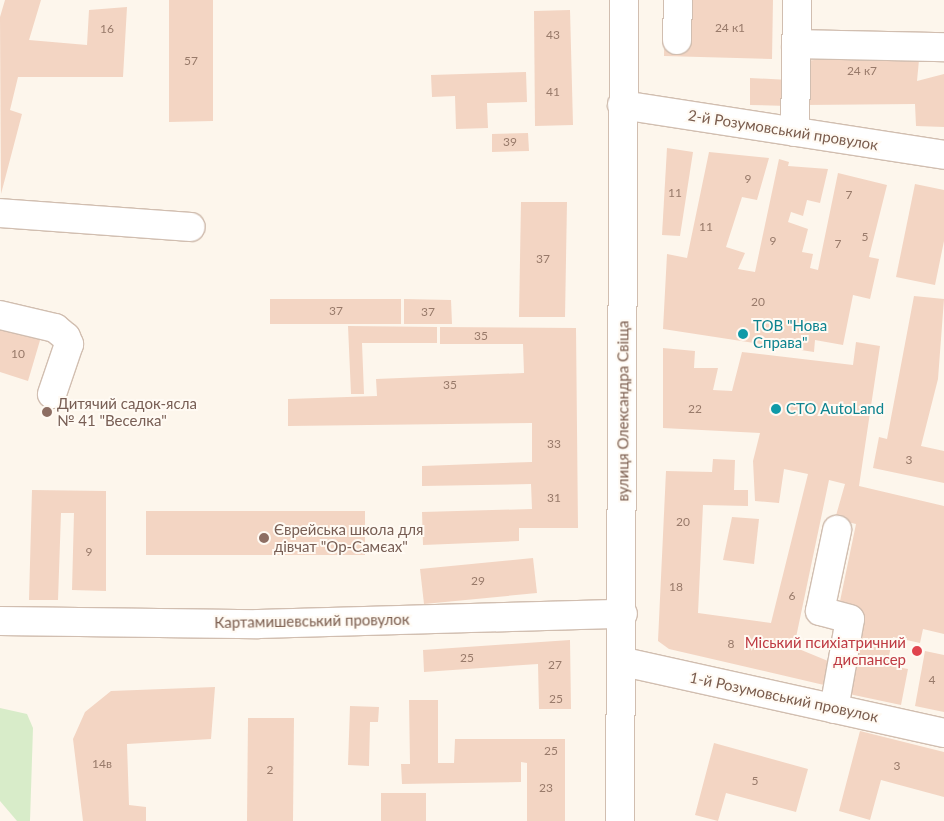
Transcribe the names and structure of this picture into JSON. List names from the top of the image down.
{
  "streets": {
    "street": [
      "2-й Розумовський провулок",
      "вулиця Олександра Свіща",
      "Картамишевський провулок",
      "1-й Розумовський провулок"
    ]
  },
  "crossings": [
    ["2-й Розумовський провулок", "вулиця Олександра Свіща"],
    ["вулиця Олександра Свіща", "Картамишевський провулок"],
    ["вулиця Олександра Свіща", "1-й Розумовський провулок"]
  ],
  "places": [
    "ТОВ \"Нова Справа\"",
    "СТО AutoLand",
    "Дитячий садок-ясла № 41 \"Веселка\"",
    "Єврейська школа для дівчат \"Ор-Самєах\"",
    "Міський психіатричний диспансер"
  ],
  "house_numbers": [
    "24 к1",
    "16",
    "43",
    "57",
    "24 к7",
    "41",
    "39",
    "9",
    "11",
    "7",
    "11",
    "5",
    "9",
    "7",
    "37",
    "20",
    "37",
    "37",
    "35",
    "10",
    "35",
    "22",
    "33",
    "3",
    "31",
    "20",
    "9",
    "29",
    "18",
    "6",
    "8",
    "25",
    "27",
    "4",
    "25",
    "25",
    "14в",
    "3",
    "2",
    "5",
    "23"
  ]
}
